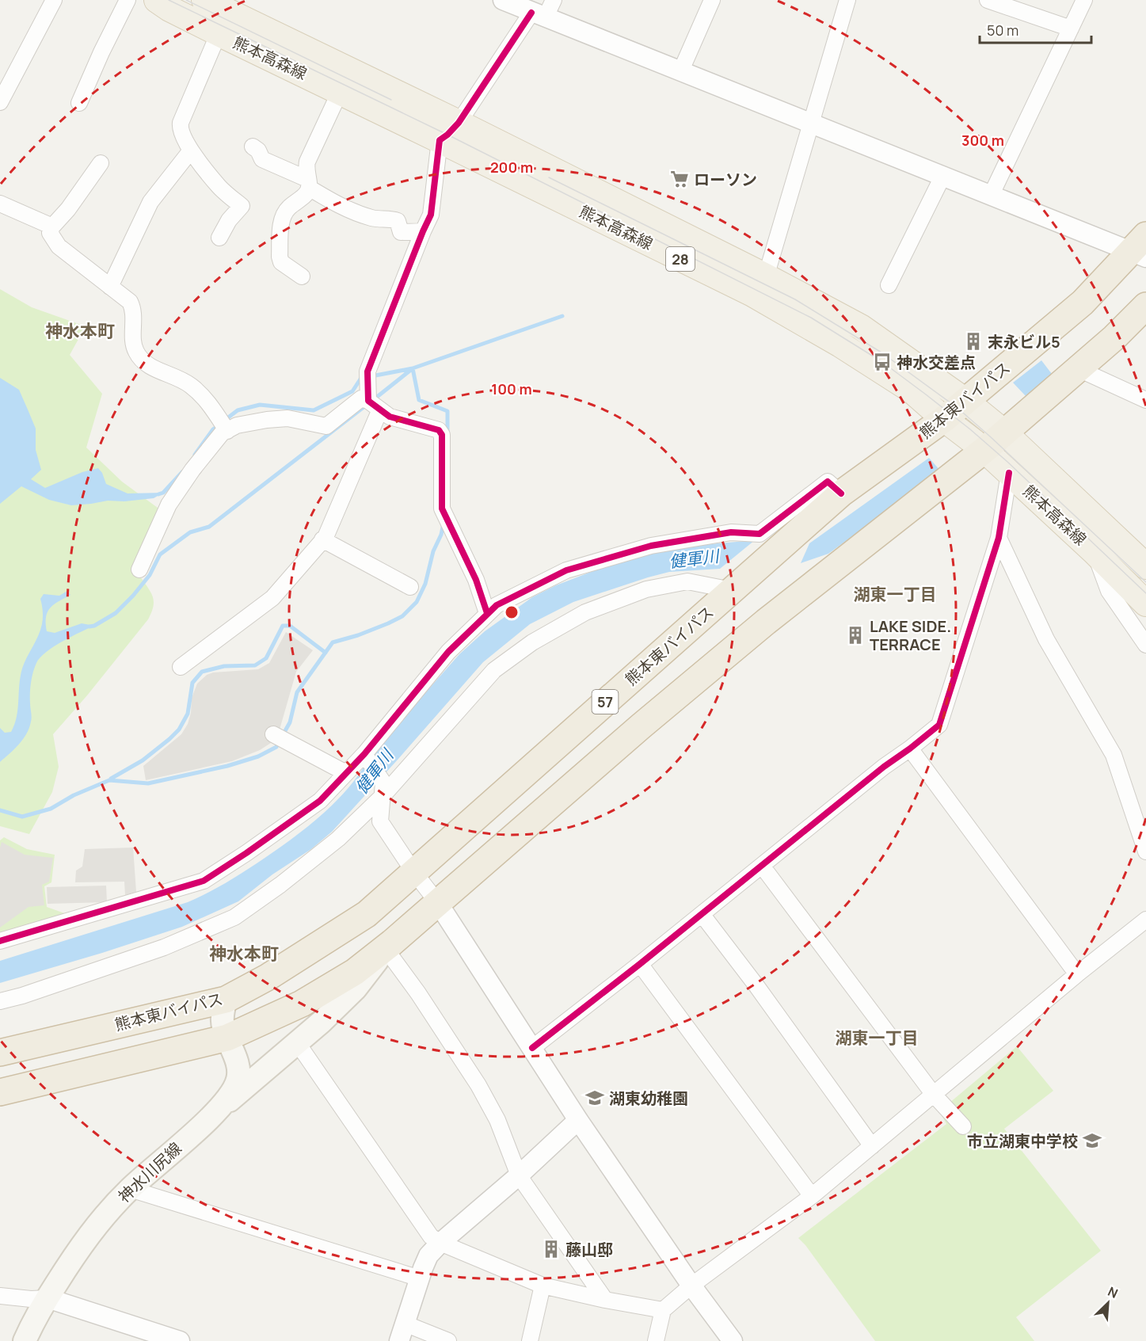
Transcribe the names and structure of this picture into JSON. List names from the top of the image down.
{
  "streets": {
    "highway": ["熊本東バイパス", "57"],
    "main road": ["熊本高森線", "28", "神水川尻線"]
  },
  "crossings": [
    ["熊本高森線", "熊本東バイパス"],
    ["熊本東バイパス", "神水川尻線"]
  ],
  "districts": [
    "神水本町",
    "湖東一丁目",
    "神水本町",
    "湖東一丁目"
  ],
  "water": ["健軍川"],
  "places": {
    "supermarket": ["ローソン"],
    "building": ["末永ビル5", "LAKE SIDE. TERRACE", "藤山邸"],
    "bus stop": ["神水交差点"],
    "school or university": ["湖東幼稚園", "市立湖東中学校"]
  },
  "scale_bar": "50 m",
  "north": "top right",
  "rings": ["300 m", "200 m", "100 m"]
}
